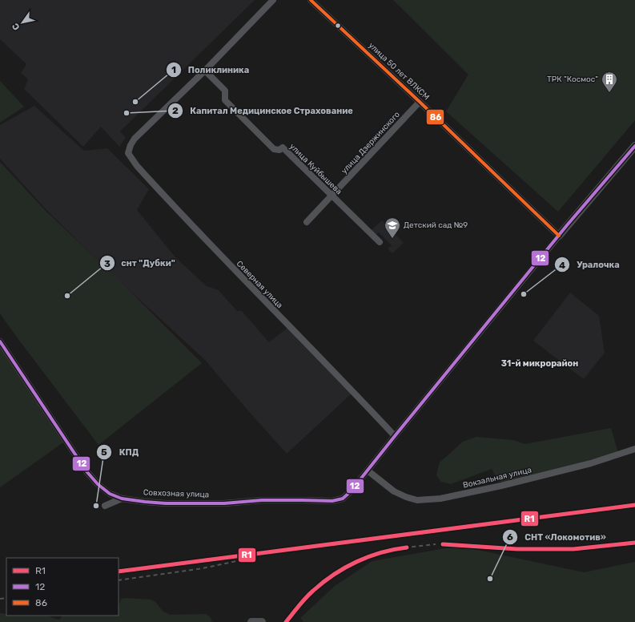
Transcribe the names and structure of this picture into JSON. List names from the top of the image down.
{
  "streets": {
    "street": [
      "улица 50 лет ВЛКСМ",
      "улица Дзержинского",
      "улица Куйбышева",
      "Северная улица",
      "Вокзальная улица",
      "Совхозная улица"
    ]
  },
  "crossings": [
    ["улица 50 лет ВЛКСМ", "улица Дзержинского"],
    ["улица 50 лет ВЛКСМ", "Совхозная улица"],
    ["улица Дзержинского", "улица Куйбышева"],
    ["улица Куйбышева", "Северная улица"],
    ["Северная улица", "Совхозная улица"],
    ["Вокзальная улица", "Совхозная улица"]
  ],
  "districts": ["31-й микрорайон"],
  "places": {
    "building": ["ТРК \"Космос\""],
    "other": [
      "Поликлиника",
      "Капитал Медицинское Страхование",
      "Уралочка",
      "снт \"Дубки\"",
      "КПД",
      "СНТ «Локомотив»"
    ],
    "school or university": ["Детский сад №9"]
  },
  "lines": ["transit line 86", "transit line 12", "transit line R1"],
  "legend": ["R1", "12", "86"],
  "north": "bottom left"
}
